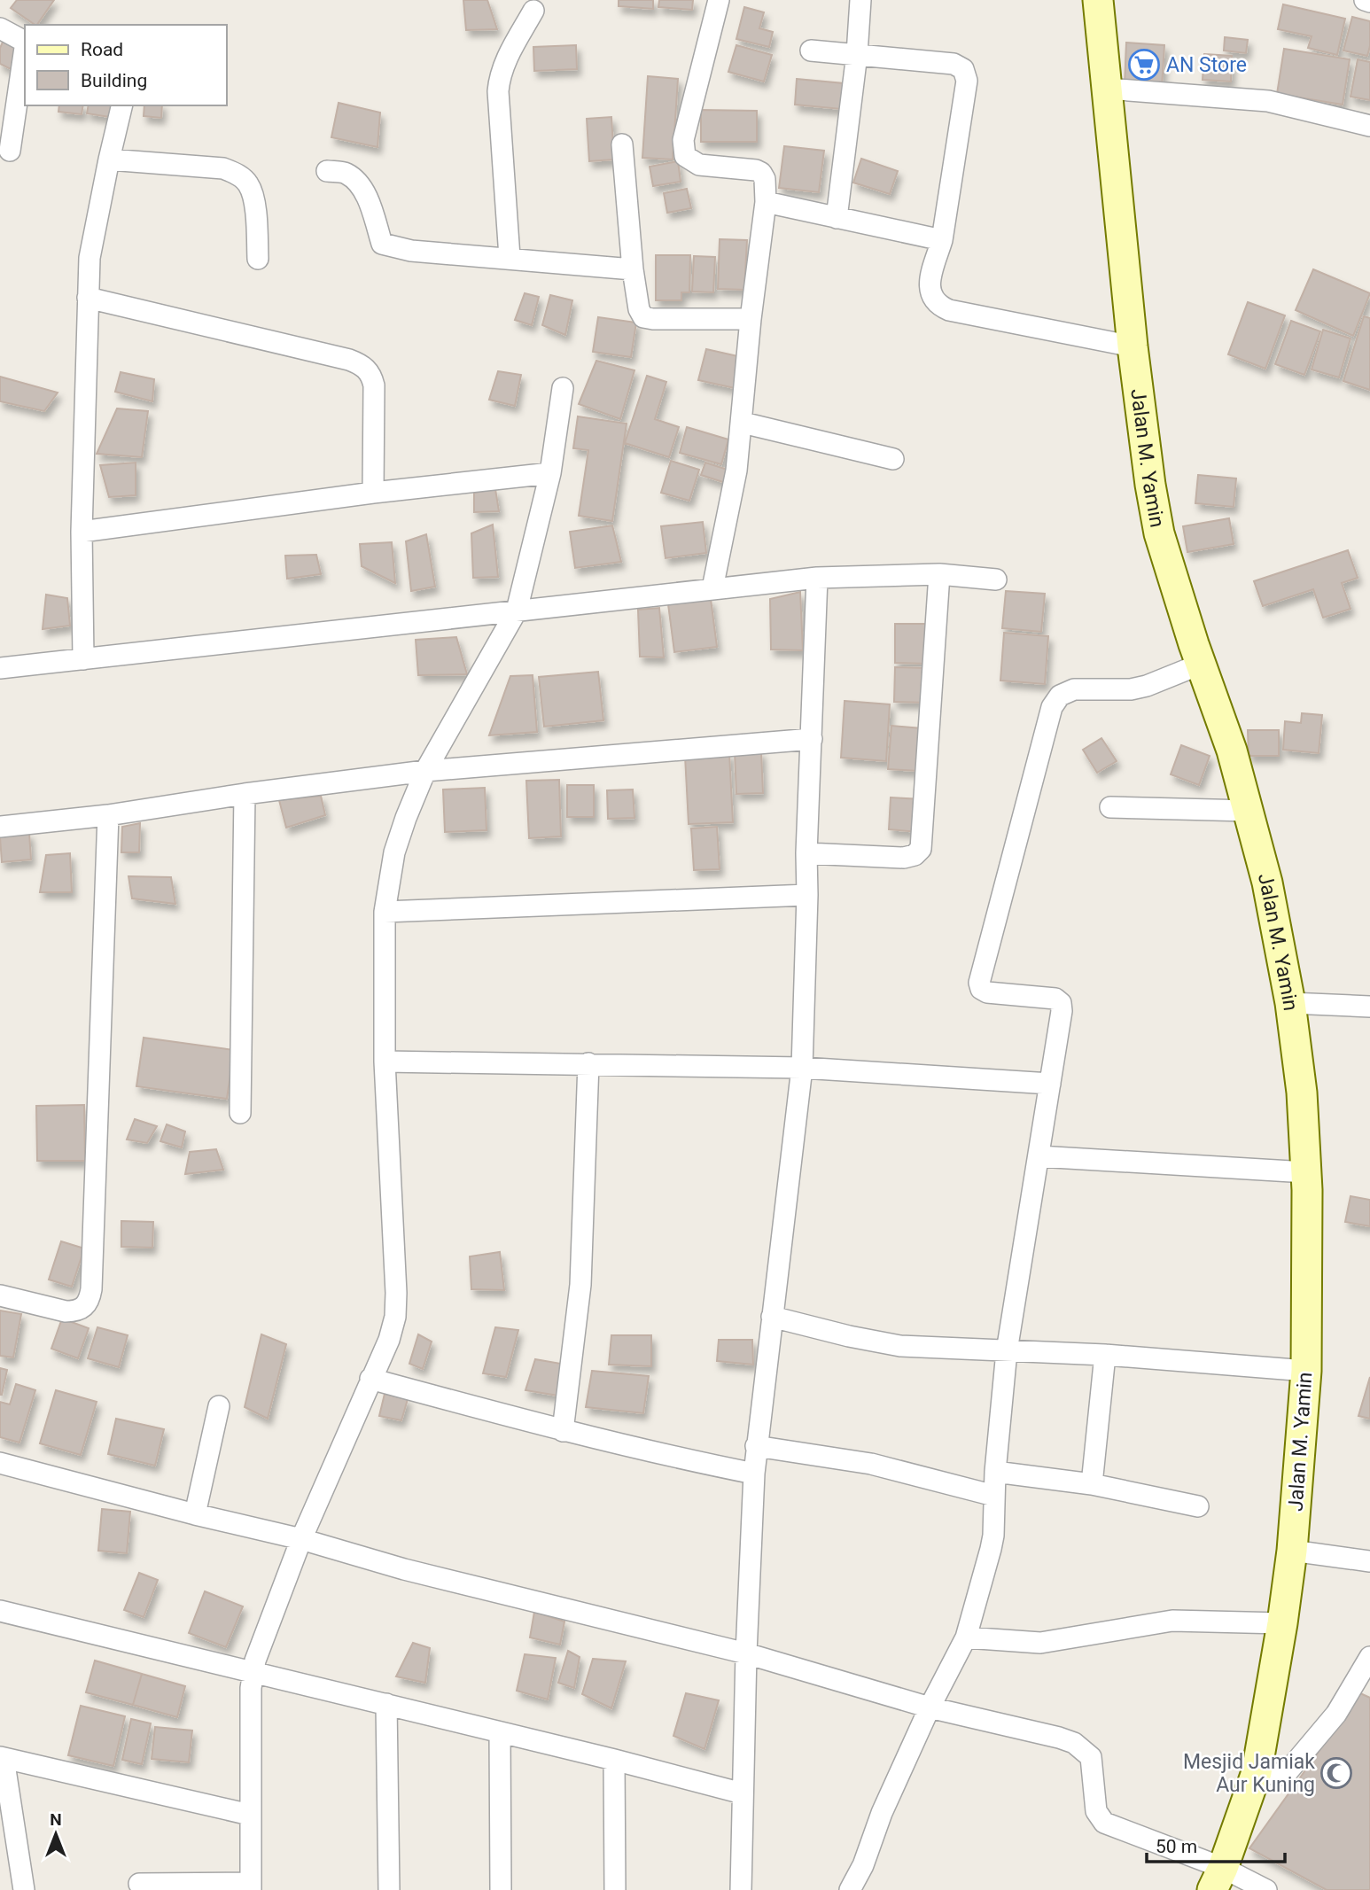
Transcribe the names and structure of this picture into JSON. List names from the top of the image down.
{
  "streets": {
    "street": ["Jalan M. Yamin"]
  },
  "places": {
    "supermarket": ["AN Store"],
    "mosque": ["Mesjid Jamiak Aur Kuning"]
  },
  "legend": ["Road", "Building"],
  "scale_bar": "50 m",
  "north": "top"
}
